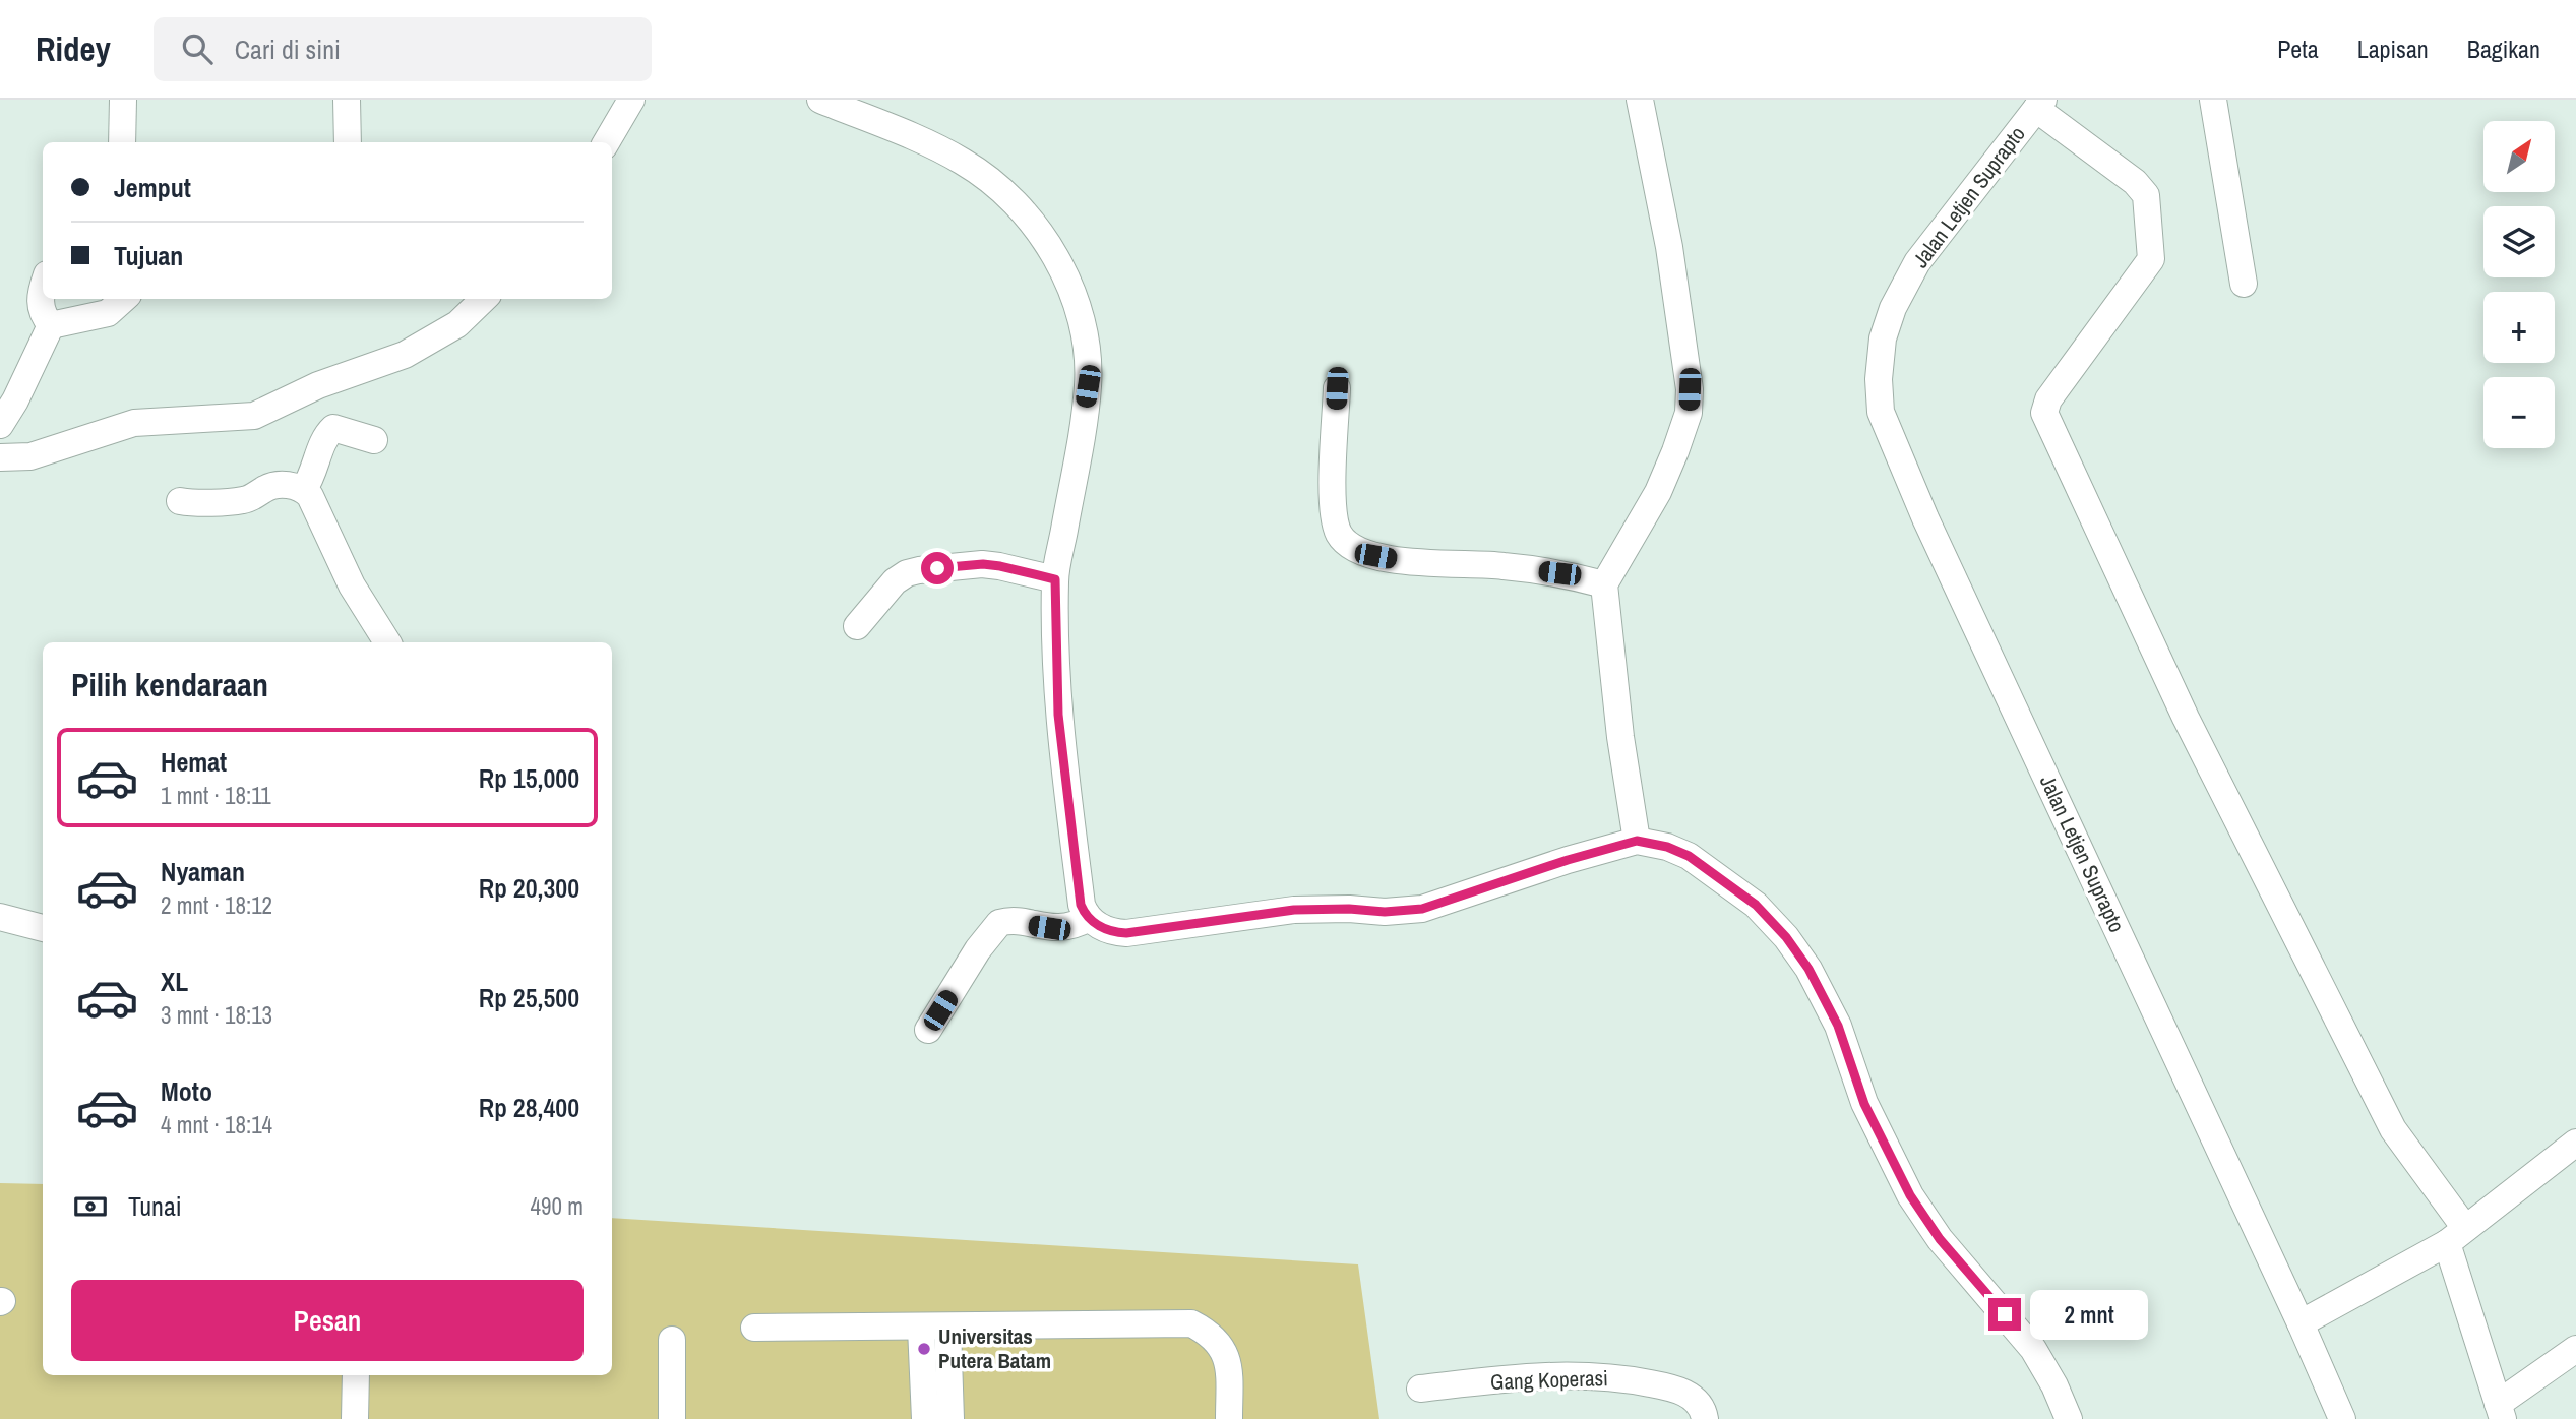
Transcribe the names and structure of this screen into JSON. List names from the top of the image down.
{
  "streets": {
    "street": ["Jalan Letjen Suprapto", "Gang Koperasi"]
  },
  "places": ["Universitas Putera Batam"],
  "north": "top right",
  "page": {
    "header": "Ridey",
    "search": "Cari di sini",
    "nav": ["Peta", "Lapisan", "Bagikan"],
    "map_buttons": ["+", "−"],
    "banner": ["Jemput", "Tujuan"],
    "heading": "Pilih kendaraan",
    "list": [
      {
        "name": "Hemat",
        "note": "1 mnt · 18:11",
        "value": "Rp 15,000"
      },
      {
        "name": "Nyaman",
        "note": "2 mnt · 18:12",
        "value": "Rp 20,300"
      },
      {
        "name": "XL",
        "note": "3 mnt · 18:13",
        "value": "Rp 25,500"
      },
      {
        "name": "Moto",
        "note": "4 mnt · 18:14",
        "value": "Rp 28,400"
      }
    ],
    "pay": ["Tunai", "490 m"],
    "buttons": "Pesan",
    "bubble": "2 mnt"
  }
}
